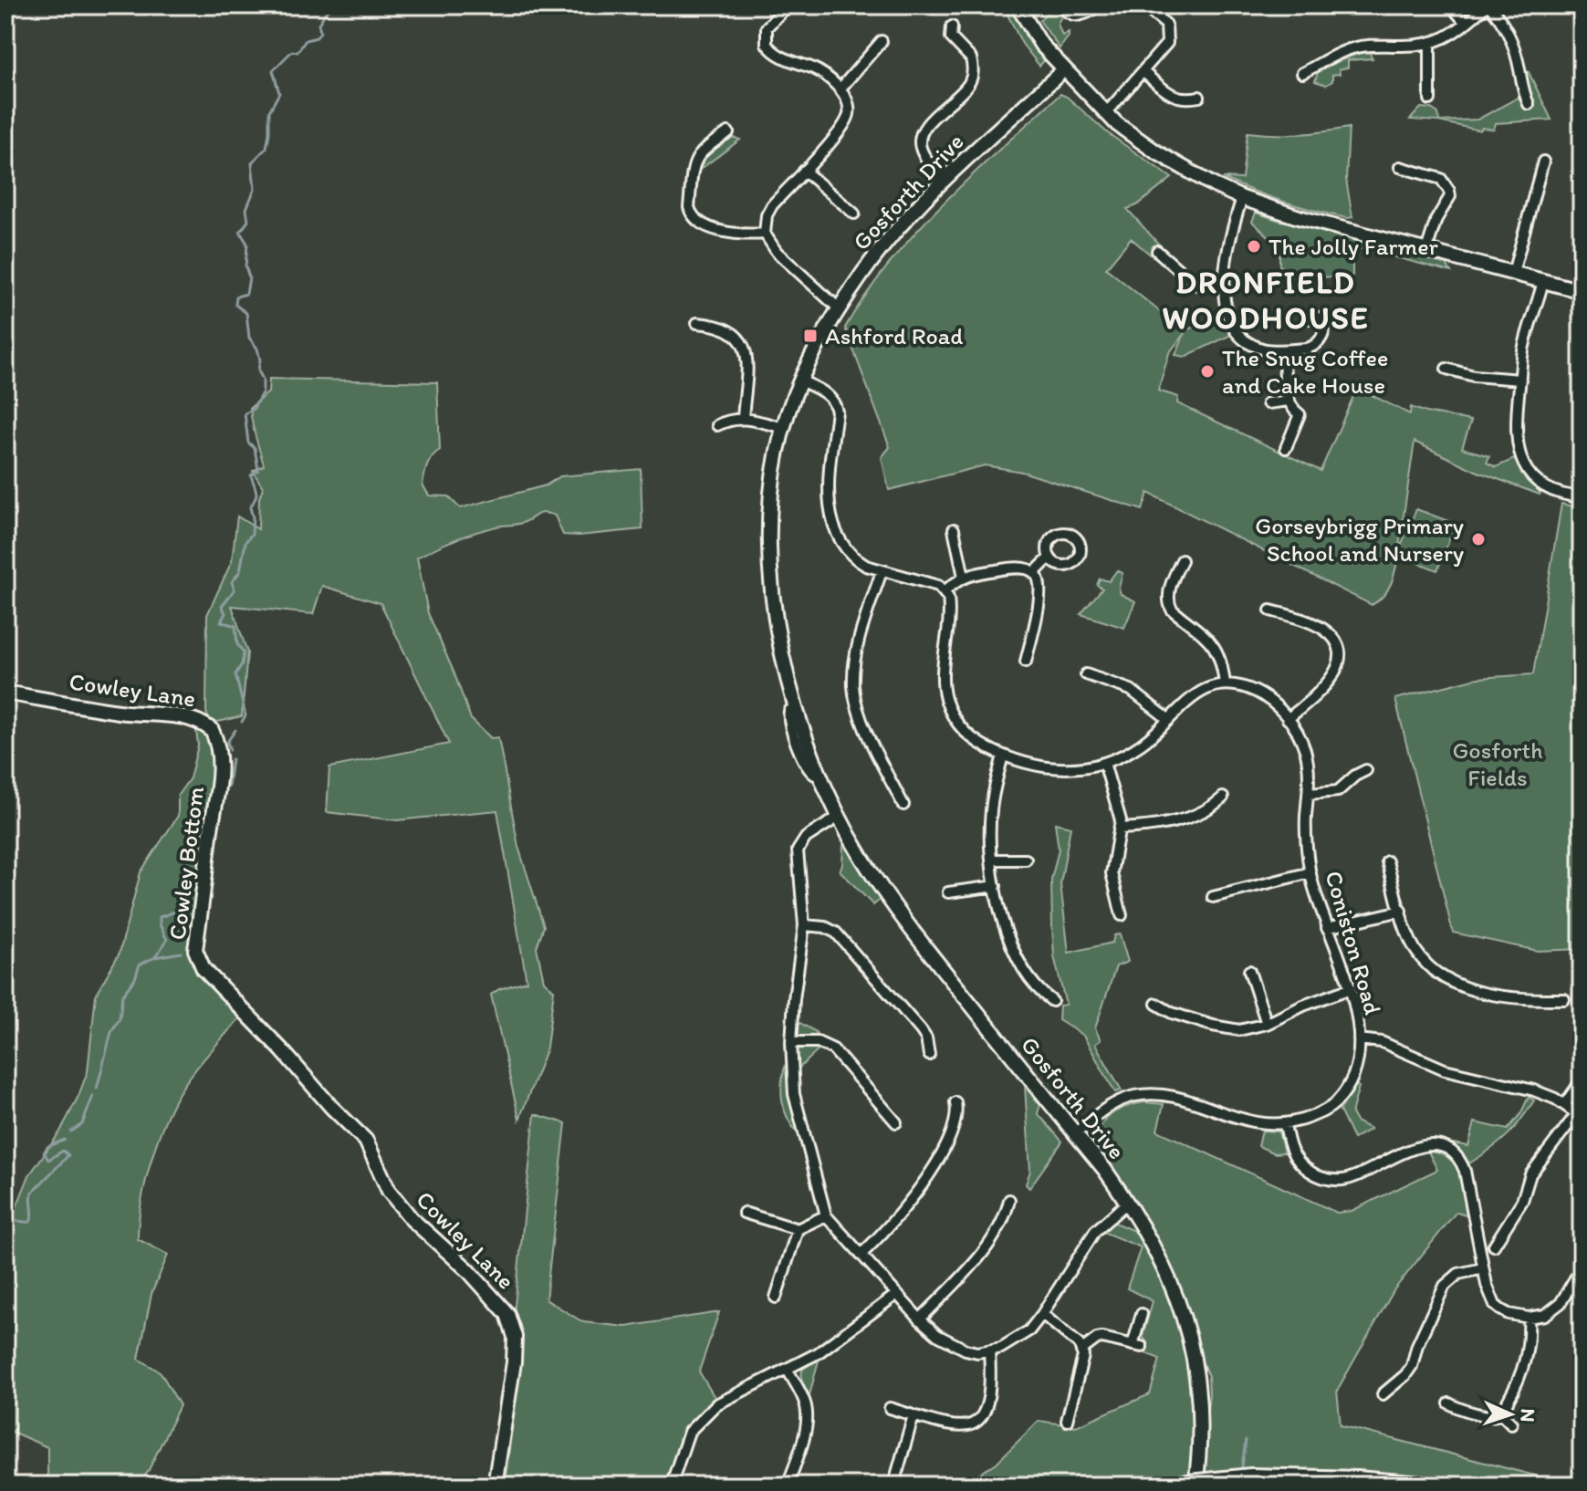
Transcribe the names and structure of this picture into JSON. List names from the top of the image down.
{
  "streets": {
    "street": [
      "Gosforth Drive",
      "Cowley Lane",
      "Cowley Bottom",
      "Coniston Road"
    ]
  },
  "crossings": [
    ["Gosforth Drive", "Coniston Road"],
    ["Cowley Lane", "Cowley Bottom"]
  ],
  "districts": ["DRONFIELD WOODHOUSE"],
  "parks": ["Gosforth Fields"],
  "places": {
    "other": ["The Jolly Farmer", "The Snug Coffee and Cake House", "Gorseybrigg Primary School and Nursery"],
    "transit": ["Ashford Road"]
  },
  "north": "right"
}
